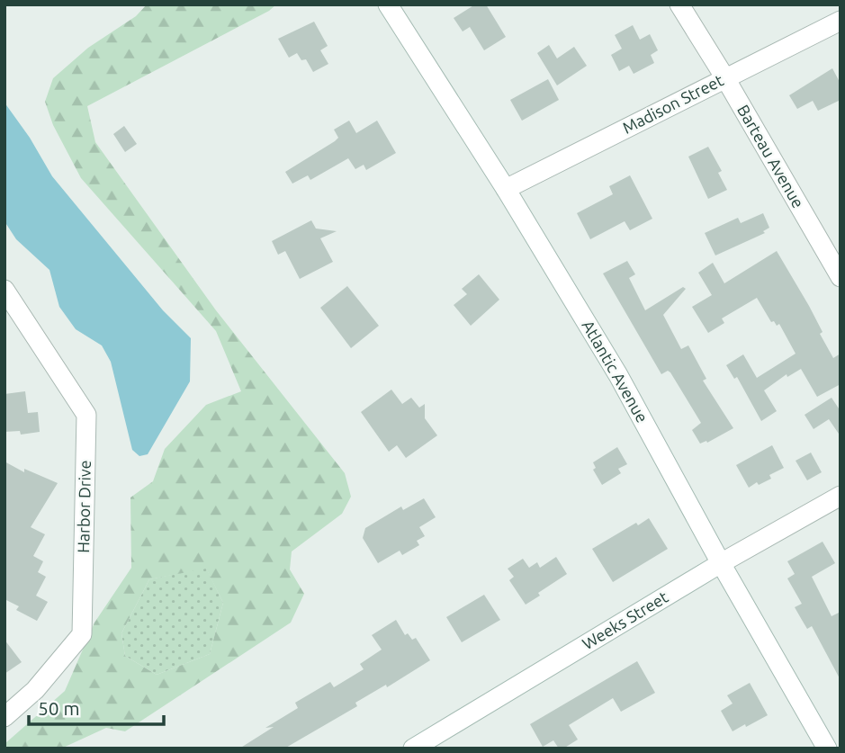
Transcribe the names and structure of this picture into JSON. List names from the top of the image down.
{
  "streets": {
    "street": [
      "Madison Street",
      "Barteau Avenue",
      "Atlantic Avenue",
      "Harbor Drive",
      "Weeks Street"
    ]
  },
  "crossings": [
    ["Madison Street", "Barteau Avenue"],
    ["Madison Street", "Atlantic Avenue"],
    ["Atlantic Avenue", "Weeks Street"]
  ],
  "scale_bar": "50 m"
}
